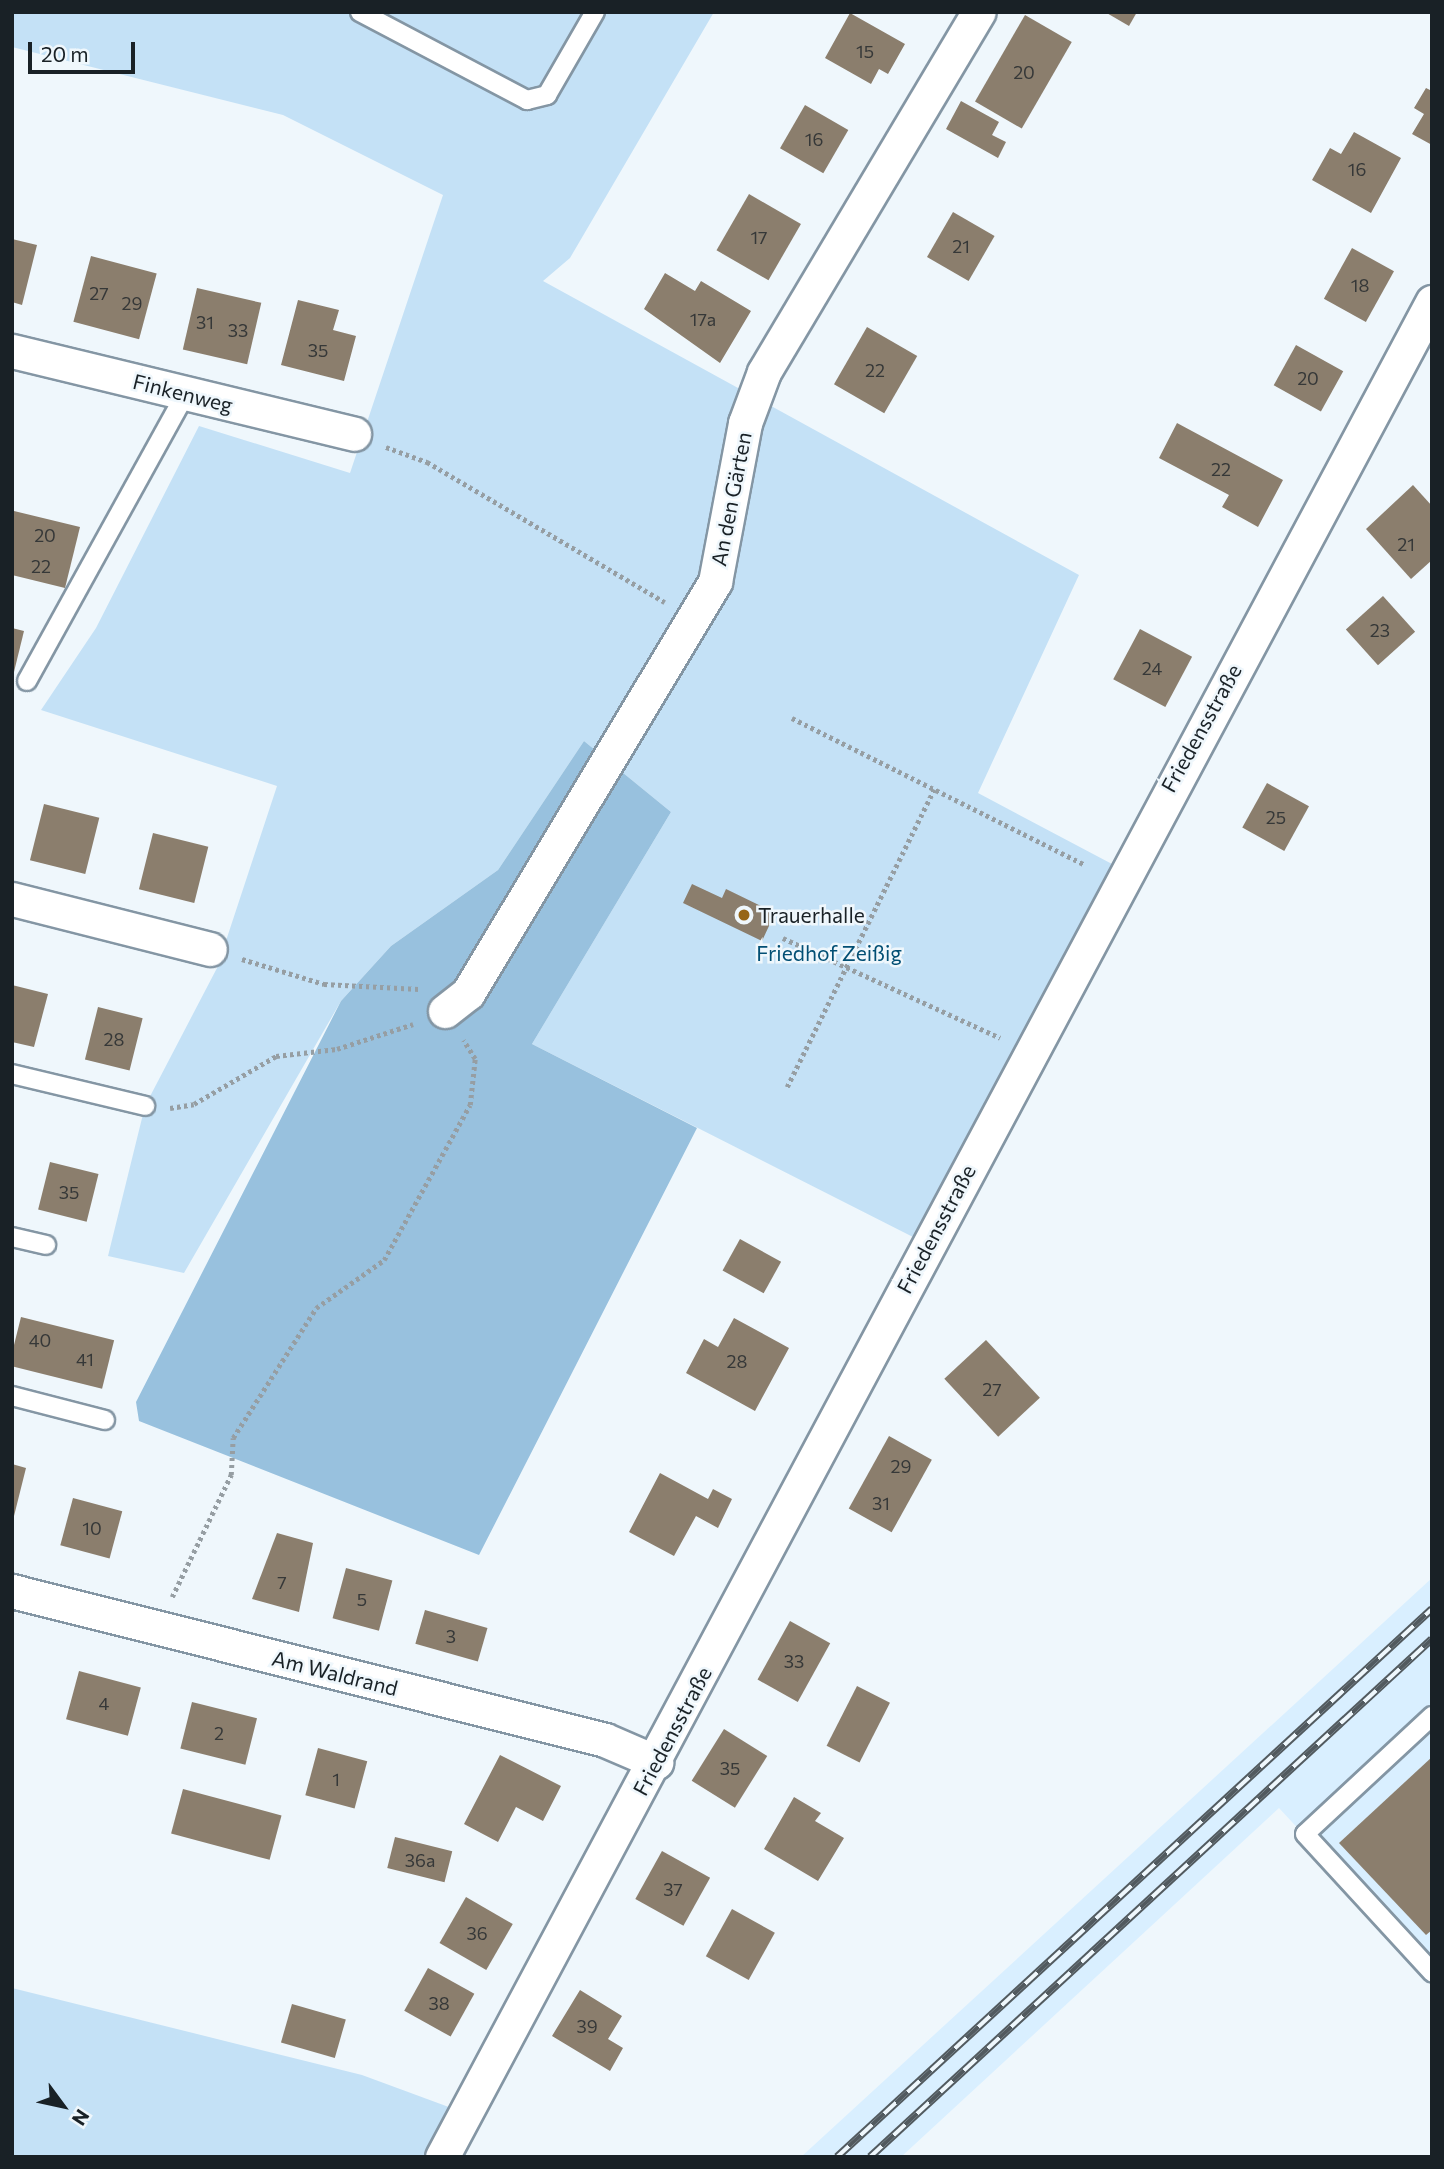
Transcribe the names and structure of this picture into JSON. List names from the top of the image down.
{
  "streets": {
    "street": [
      "Finkenweg",
      "An den Gärten",
      "Friedensstraße",
      "Am Waldrand"
    ]
  },
  "crossings": [
    ["Friedensstraße", "Am Waldrand"]
  ],
  "parks": ["Friedhof Zeißig"],
  "places": ["Trauerhalle"],
  "house_numbers": [
    "15",
    "20",
    "16",
    "16",
    "17",
    "21",
    "18",
    "27",
    "29",
    "17a",
    "31",
    "33",
    "35",
    "22",
    "20",
    "22",
    "20",
    "21",
    "22",
    "23",
    "24",
    "25",
    "28",
    "35",
    "40",
    "41",
    "28",
    "27",
    "29",
    "31",
    "10",
    "7",
    "5",
    "3",
    "33",
    "4",
    "2",
    "35",
    "1",
    "36a",
    "37",
    "36",
    "38",
    "39"
  ],
  "scale_bar": "20 m",
  "north": "bottom right"
}
